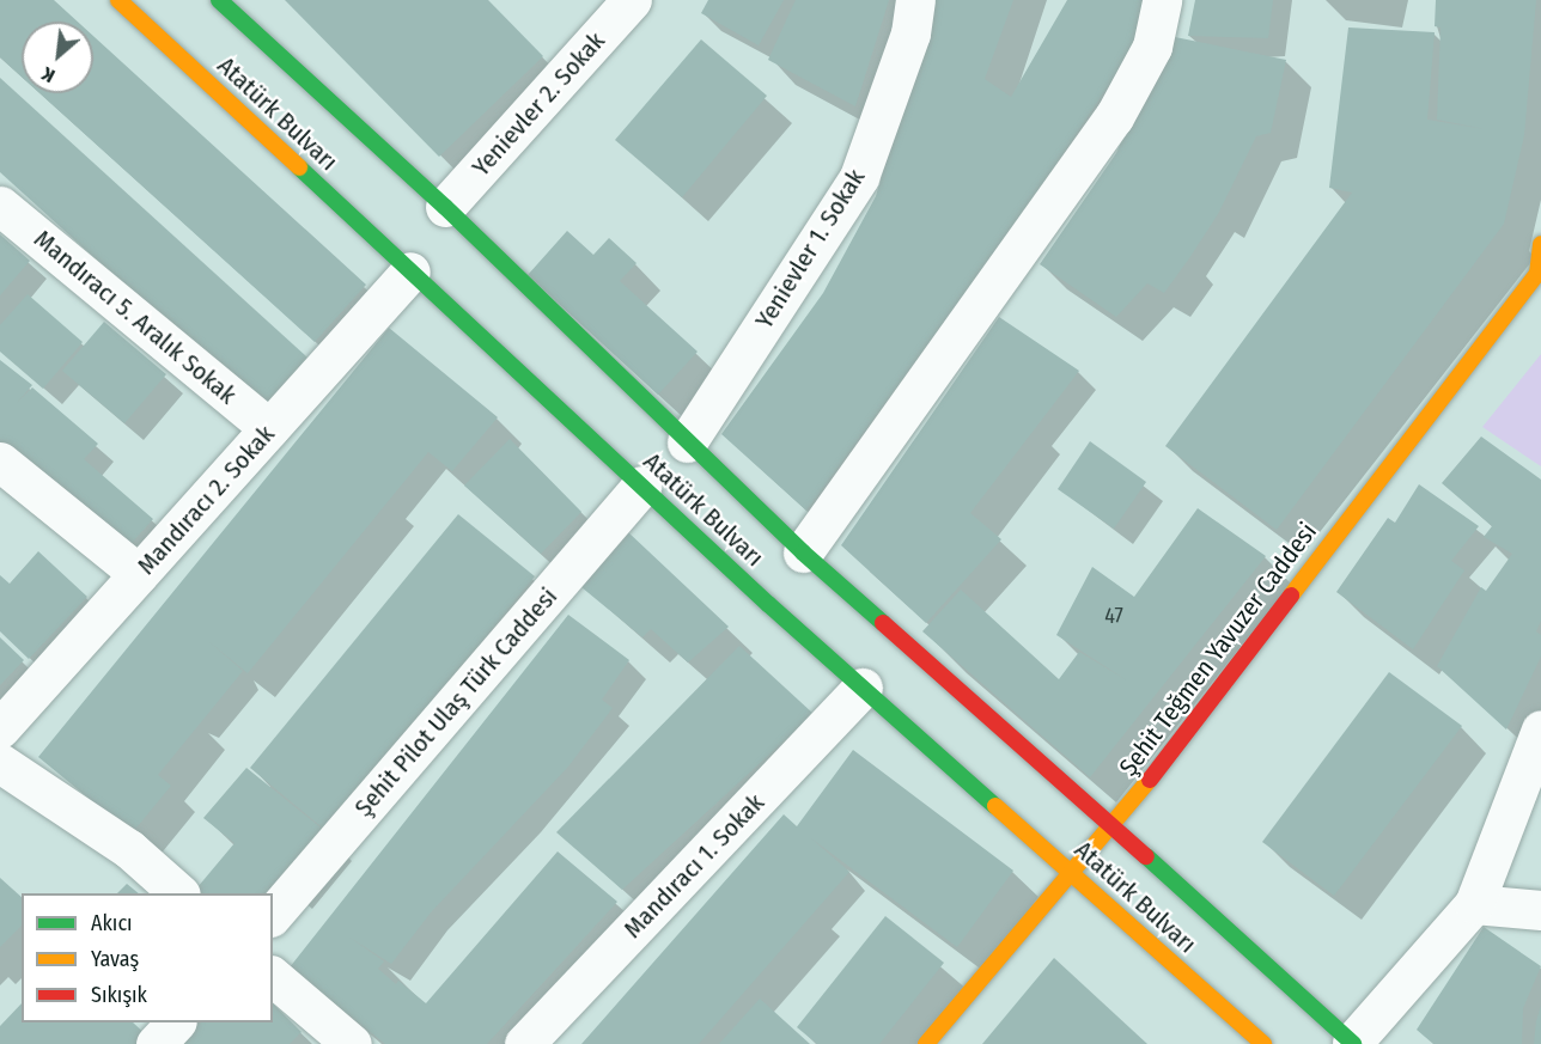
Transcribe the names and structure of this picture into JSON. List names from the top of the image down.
{
  "streets": {
    "main road": ["Atatürk Bulvarı", "Şehit Teğmen Yavuzer Caddesi"],
    "street": [
      "Yenievler 2. Sokak",
      "Yenievler 1. Sokak",
      "Mandıracı 5. Aralık Sokak",
      "Mandıracı 2. Sokak",
      "Şehit Pilot Ulaş Türk Caddesi",
      "Mandıracı 1. Sokak"
    ]
  },
  "crossings": [
    ["Yenievler 2. Sokak", "Atatürk Bulvarı"],
    ["Atatürk Bulvarı", "Yenievler 1. Sokak"],
    ["Atatürk Bulvarı", "Mandıracı 2. Sokak"],
    ["Atatürk Bulvarı", "Şehit Teğmen Yavuzer Caddesi"],
    ["Atatürk Bulvarı", "Şehit Pilot Ulaş Türk Caddesi"],
    ["Atatürk Bulvarı", "Mandıracı 1. Sokak"],
    ["Mandıracı 5. Aralık Sokak", "Mandıracı 2. Sokak"]
  ],
  "house_numbers": ["47"],
  "legend": ["Akıcı", "Yavaş", "Sıkışık"],
  "north": "bottom left"
}
